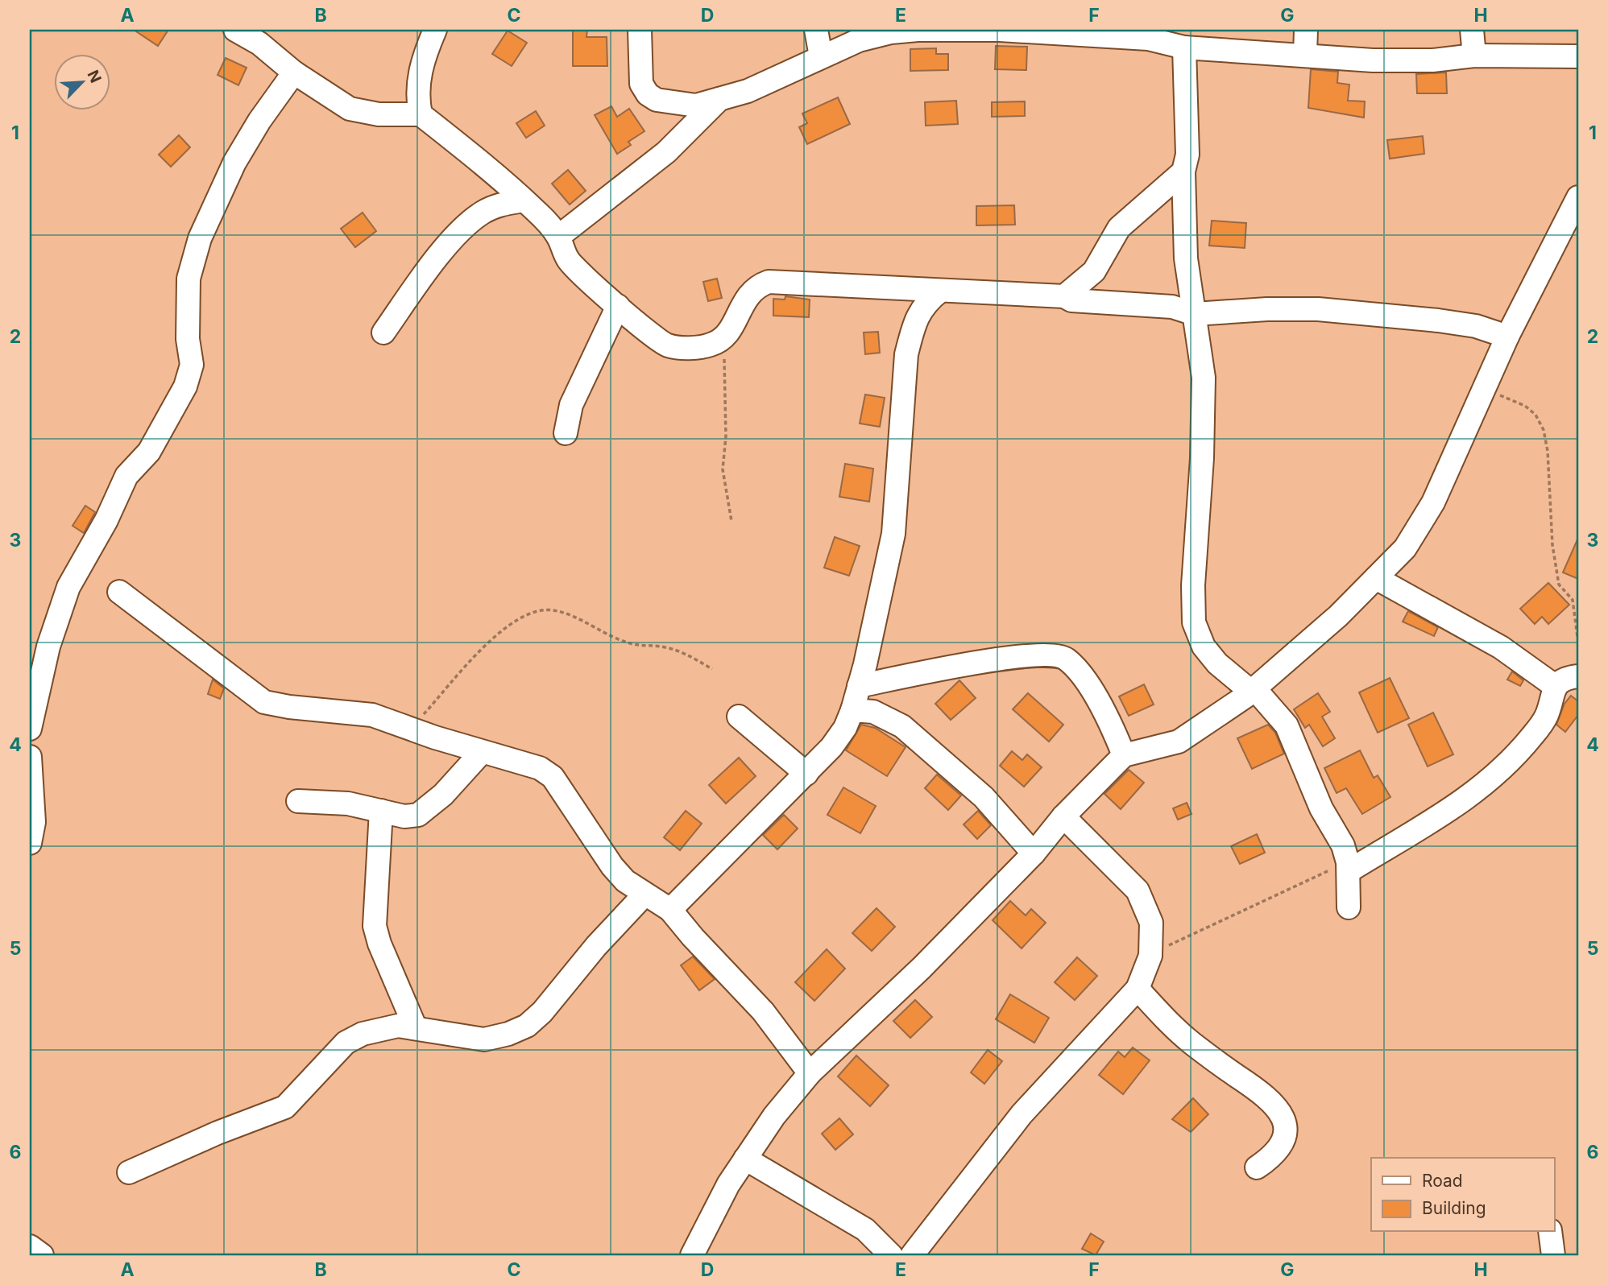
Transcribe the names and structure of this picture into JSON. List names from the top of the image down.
{
  "legend": ["Road", "Building"],
  "north": "top right",
  "grid": {
    "columns": [
      "A",
      "B",
      "C",
      "D",
      "E",
      "F",
      "G",
      "H"
    ],
    "rows": [
      "1",
      "2",
      "3",
      "4",
      "5",
      "6"
    ]
  }
}
